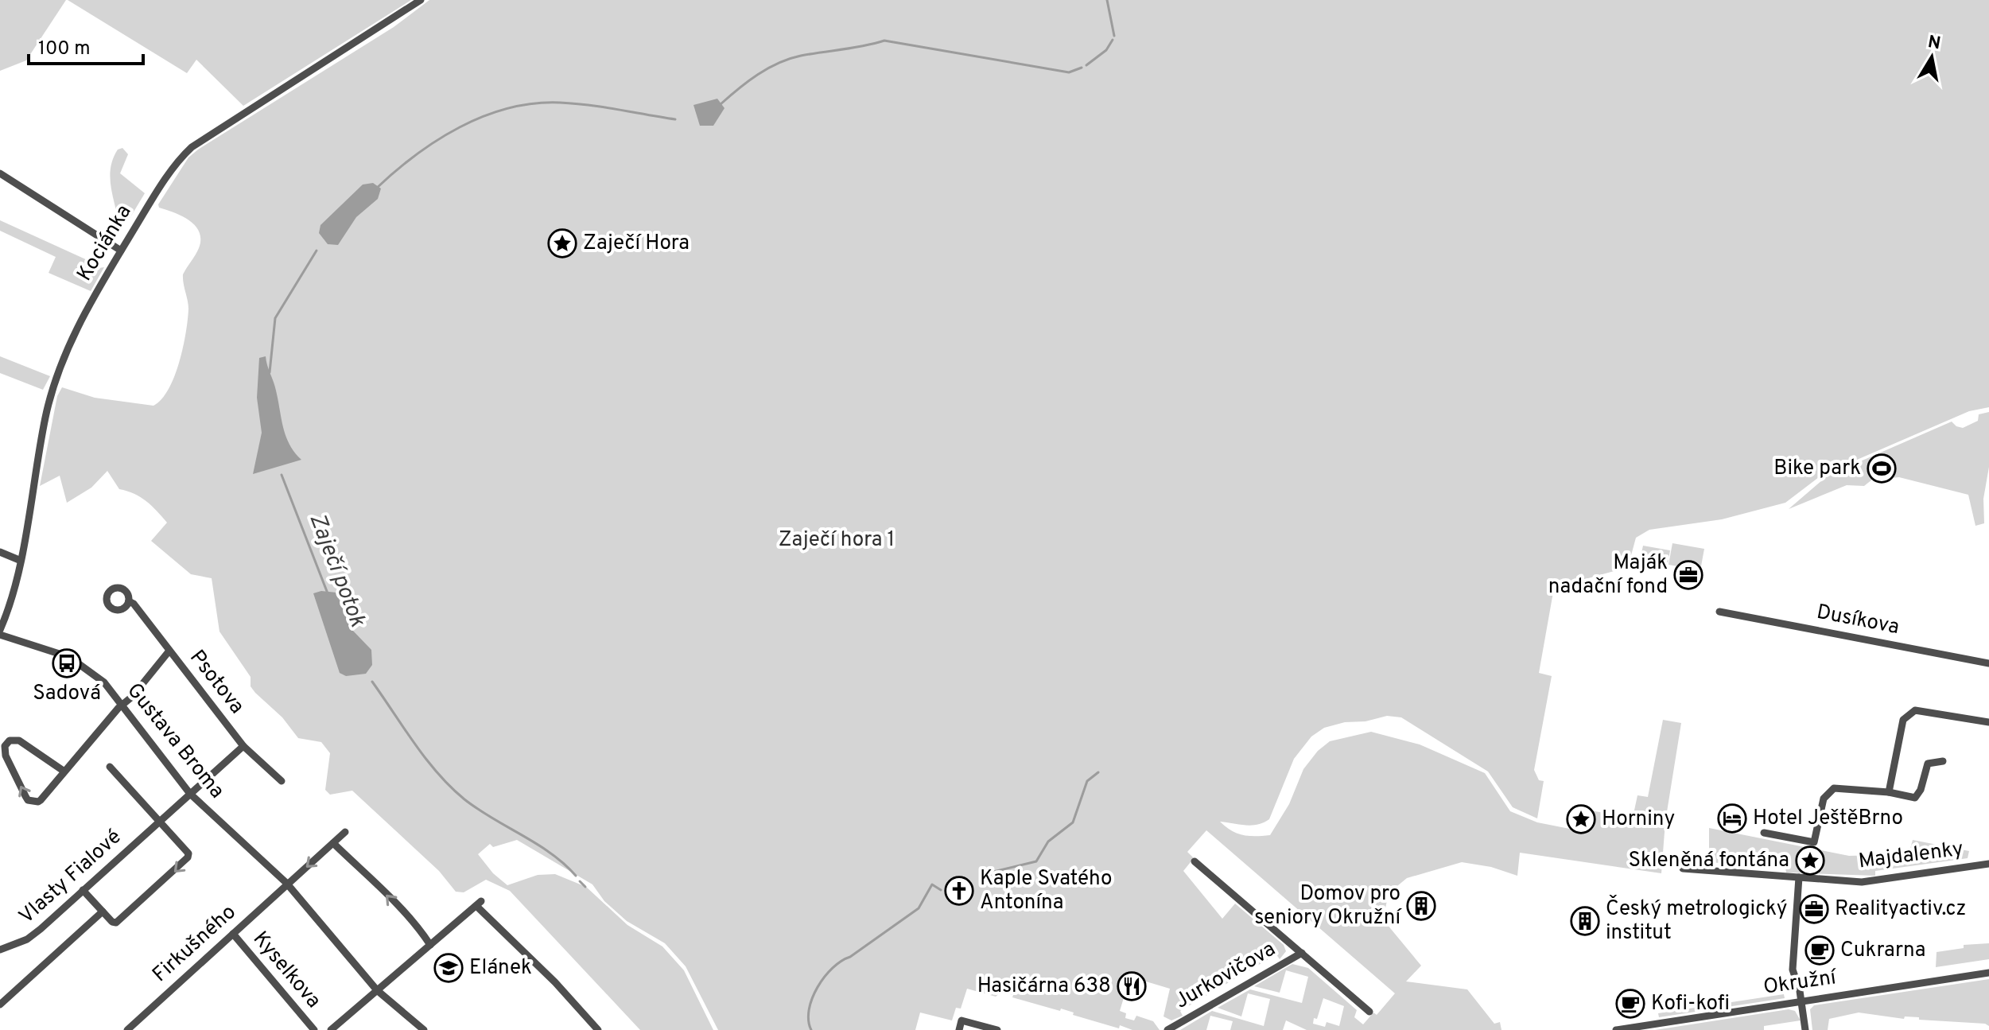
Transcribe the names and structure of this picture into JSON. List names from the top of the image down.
{
  "streets": {
    "street": [
      "Kociánka",
      "Dusíkova",
      "Psotova",
      "Gustava Broma",
      "Majdalenky",
      "Vlasty Fialové",
      "Firkušného",
      "Kyselkova",
      "Jurkovičova",
      "Okružní"
    ]
  },
  "crossings": [
    ["Psotova", "Vlasty Fialové"],
    ["Gustava Broma", "Vlasty Fialové"],
    ["Gustava Broma", "Firkušného"],
    ["Firkušného", "Kyselkova"]
  ],
  "water": ["Zaječí potok"],
  "parks": ["Zaječí hora 1"],
  "places": {
    "place": ["Zaječí Hora", "Horniny", "Skleněná fontána"],
    "sports": ["Bike park"],
    "office": ["Maják nadační fond", "Realityactiv.cz"],
    "bus stop": ["Sadová"],
    "hotel": ["Hotel JeštěBrno"],
    "church": ["Kaple Svatého Antonína"],
    "building": ["Domov pro seniory Okružní", "Český metrologický institut"],
    "cafe": ["Cukrarna", "Kofi-kofi"],
    "school or university": ["Elánek"],
    "restaurant": ["Hasičárna 638"]
  },
  "scale_bar": "100 m",
  "north": "top"
}
